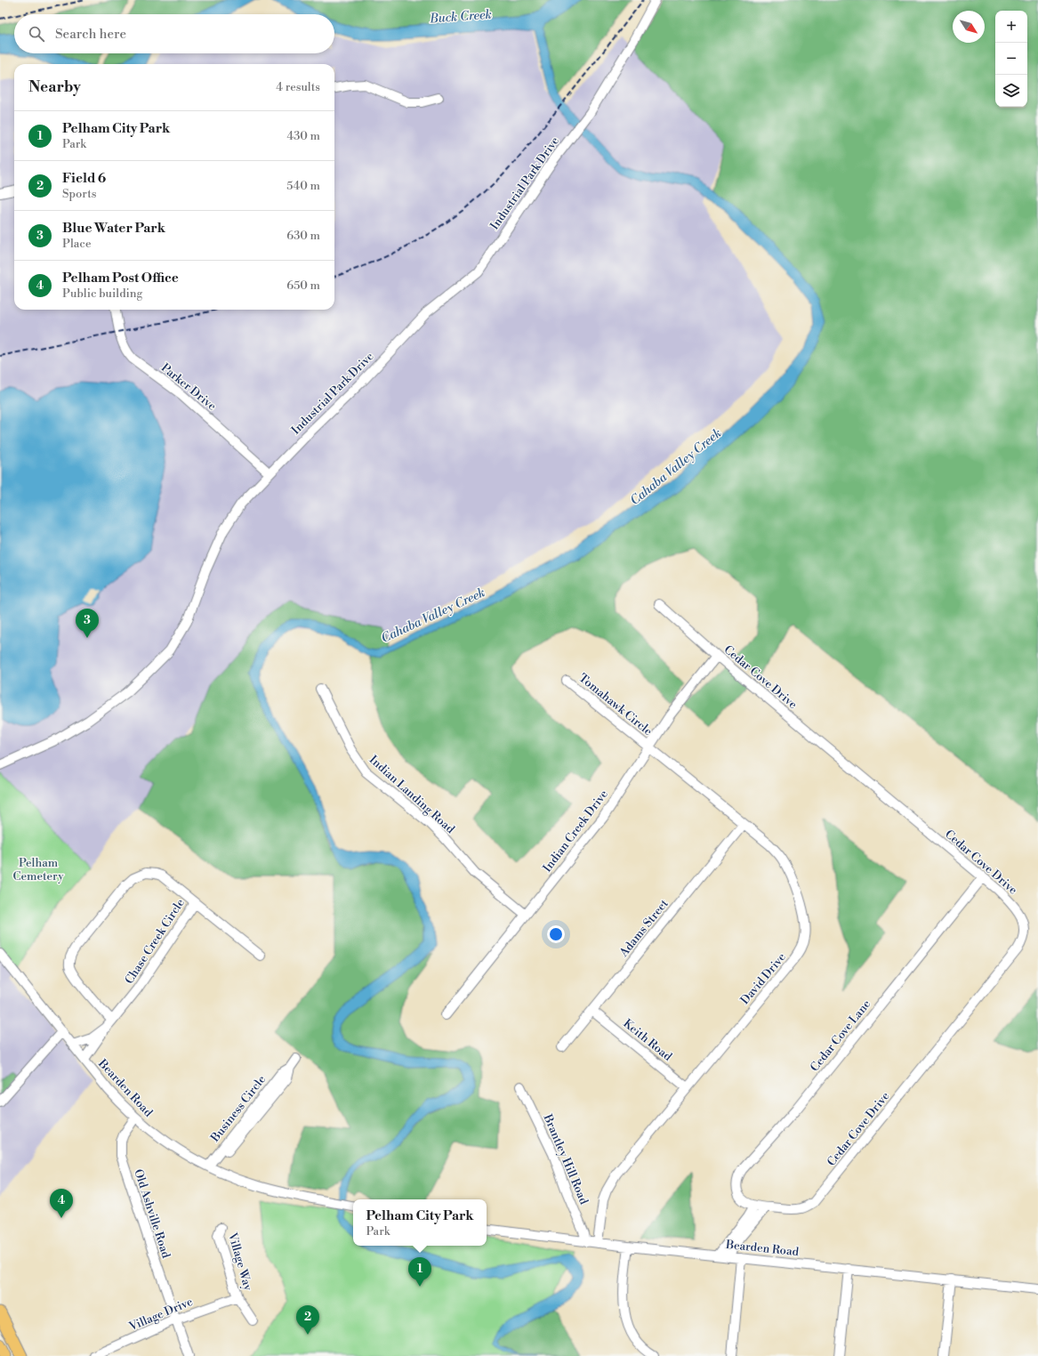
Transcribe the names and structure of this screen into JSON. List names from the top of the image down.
{
  "streets": {
    "street": [
      "Industrial Park Drive",
      "Parker Drive",
      "Cedar Cove Drive",
      "Tomahawk Circle",
      "Indian Landing Road",
      "Indian Creek Drive",
      "Adams Street",
      "Chase Creek Circle",
      "David Drive",
      "Cedar Cove Lane",
      "Keith Road",
      "Bearden Road",
      "Business Circle",
      "Brantley Hill Road",
      "Old Ashville Road",
      "Village Way",
      "Village Drive"
    ]
  },
  "crossings": [
    ["Industrial Park Drive", "Parker Drive"],
    ["Cedar Cove Drive", "Indian Creek Drive"],
    ["Cedar Cove Drive", "Cedar Cove Lane"],
    ["Tomahawk Circle", "Indian Creek Drive"],
    ["Tomahawk Circle", "David Drive"],
    ["Indian Landing Road", "Indian Creek Drive"],
    ["Indian Creek Drive", "David Drive"],
    ["Adams Street", "David Drive"],
    ["Adams Street", "Keith Road"],
    ["Chase Creek Circle", "Bearden Road"],
    ["David Drive", "Keith Road"],
    ["David Drive", "Bearden Road"],
    ["Bearden Road", "Business Circle"],
    ["Bearden Road", "Brantley Hill Road"],
    ["Bearden Road", "Old Ashville Road"],
    ["Old Ashville Road", "Village Drive"],
    ["Village Way", "Village Drive"]
  ],
  "water": ["Buck Creek", "Cahaba Valley Creek"],
  "parks": ["Pelham Cemetery"],
  "north": "bottom right",
  "page": {
    "map_buttons": ["+", "−"],
    "search": "Search here",
    "heading": ["Nearby", "4 results"],
    "list": [
      {
        "mark": "1",
        "name": "Pelham City Park",
        "note": "Park",
        "value": "430 m"
      },
      {
        "mark": "2",
        "name": "Field 6",
        "note": "Sports",
        "value": "540 m"
      },
      {
        "mark": "3",
        "name": "Blue Water Park",
        "note": "Place",
        "value": "630 m"
      },
      {
        "mark": "4",
        "name": "Pelham Post Office",
        "note": "Public building",
        "value": "650 m"
      }
    ],
    "pins": [
      "3",
      "4",
      "1",
      "2"
    ],
    "popup": ["Pelham City Park", "Park"]
  }
}
